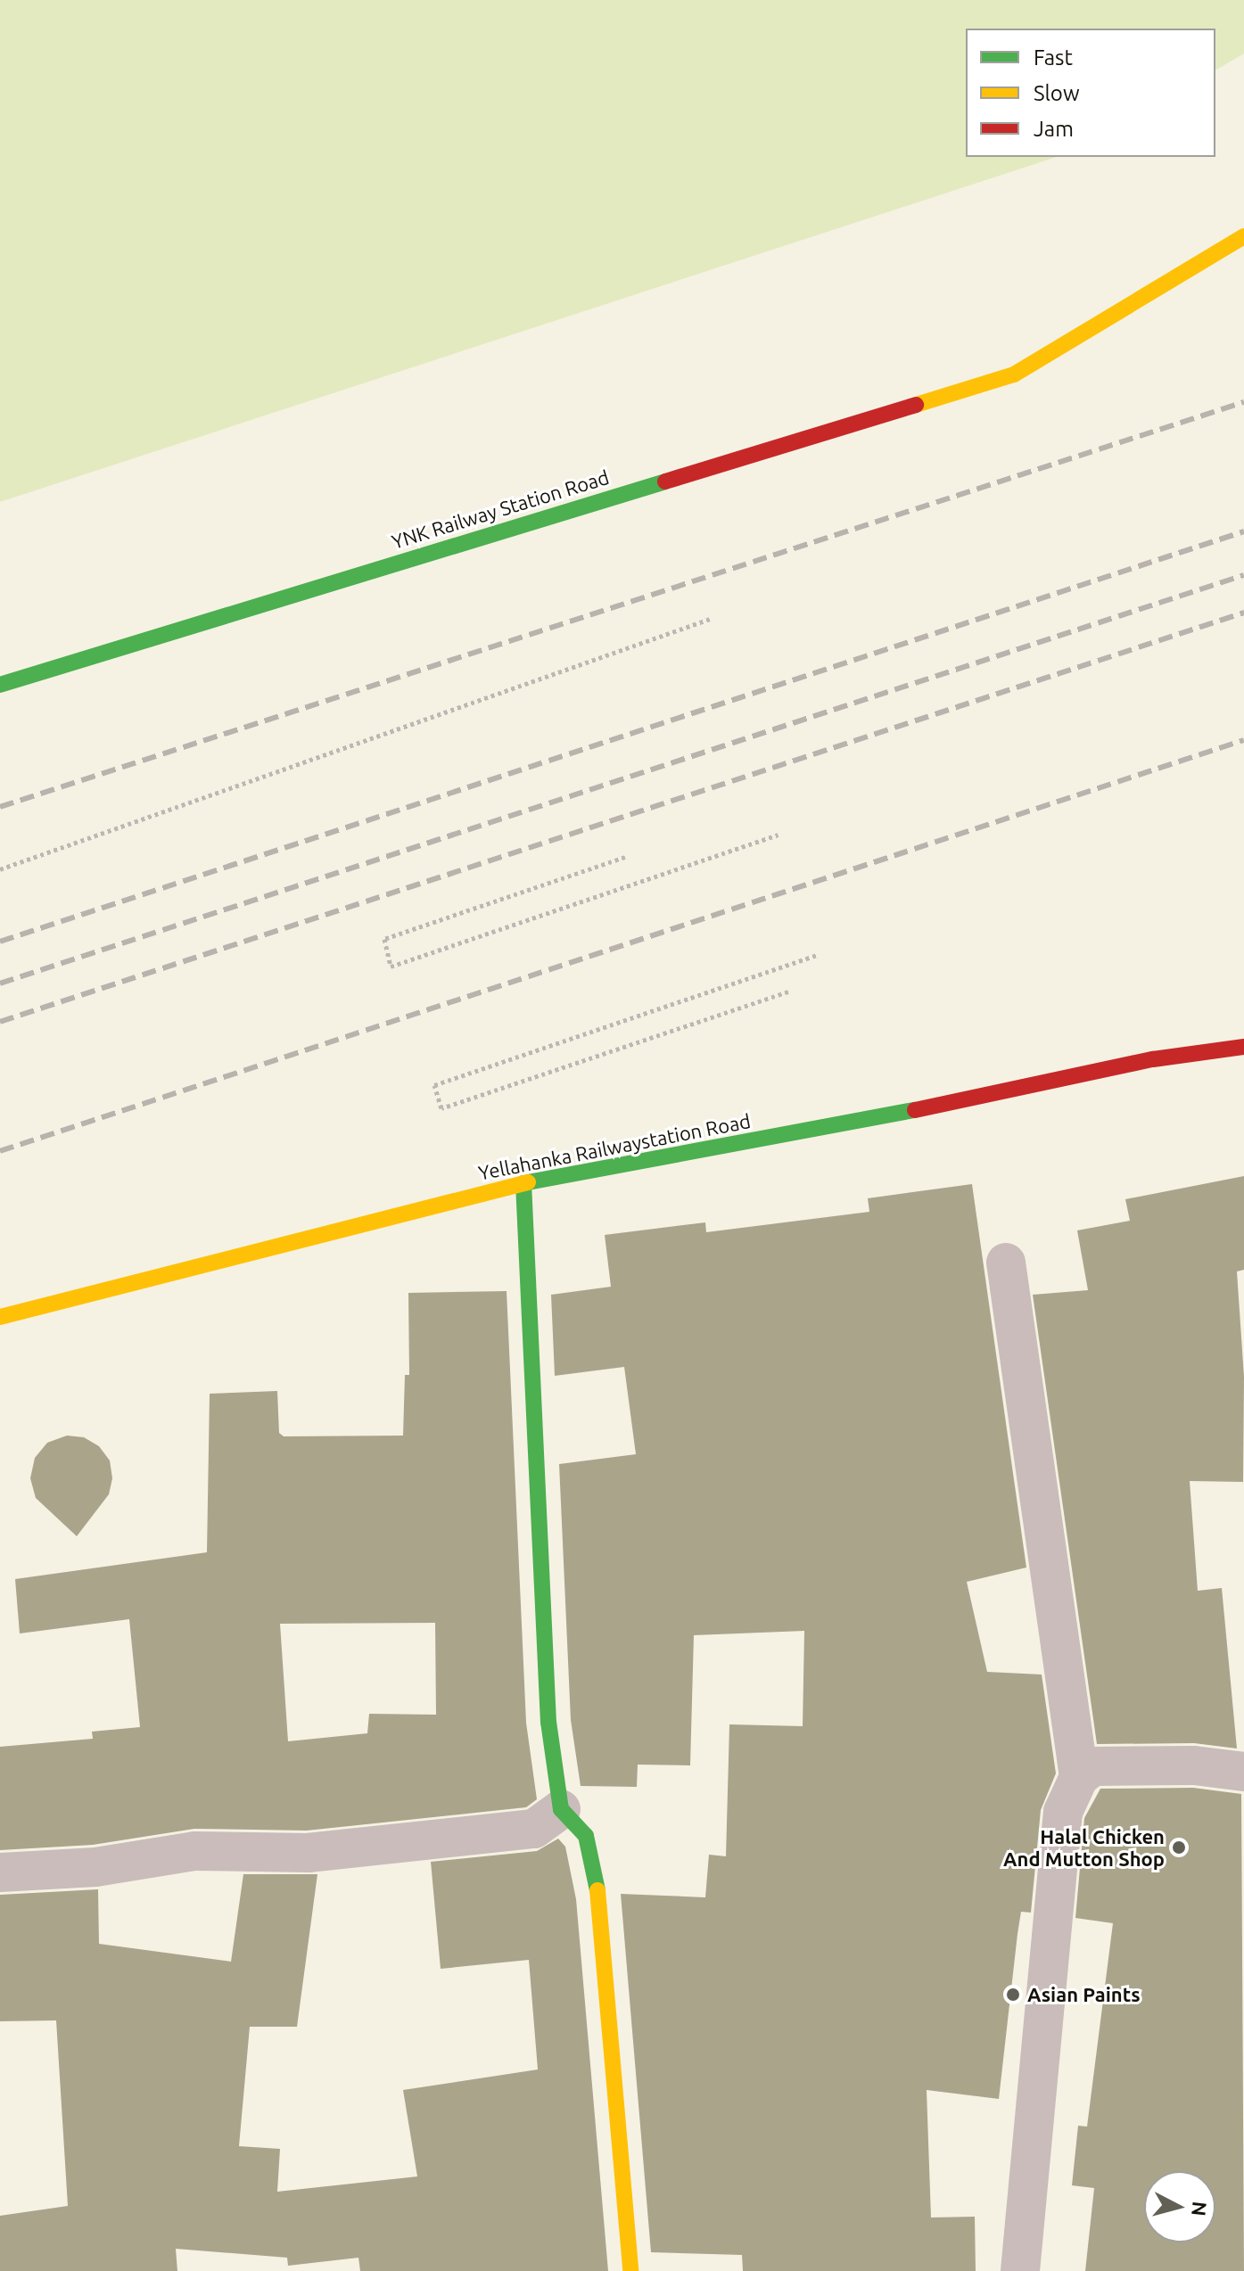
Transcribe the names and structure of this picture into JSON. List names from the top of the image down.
{
  "streets": {
    "street": ["YNK Railway Station Road", "Yellahanka Railwaystation Road"]
  },
  "places": ["Halal Chicken And Mutton Shop", "Asian Paints"],
  "legend": ["Fast", "Slow", "Jam"],
  "north": "right"
}
